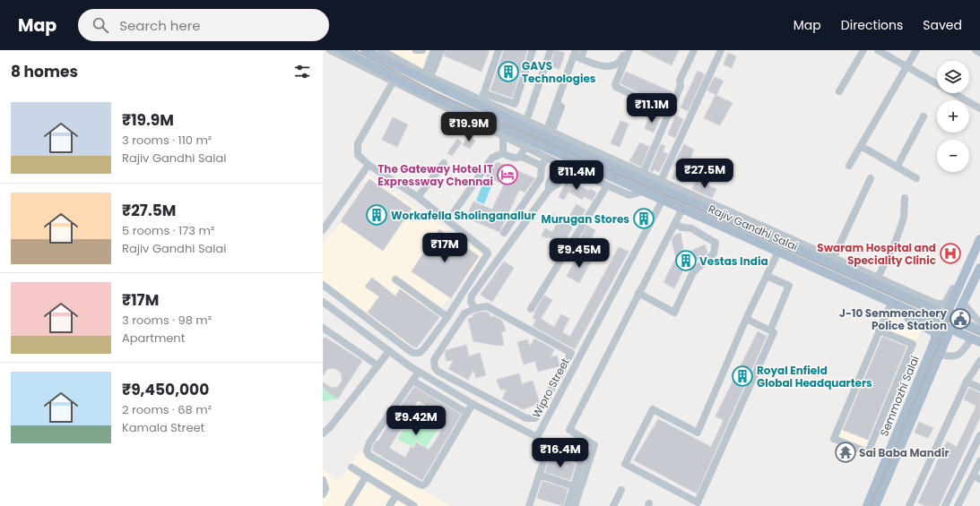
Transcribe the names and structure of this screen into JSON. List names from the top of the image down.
{
  "streets": {
    "main road": ["Rajiv Gandhi Salai", "Semmozhi Salai"],
    "street": ["Wipro Street"]
  },
  "crossings": [
    ["Rajiv Gandhi Salai", "Wipro Street"],
    ["Rajiv Gandhi Salai", "Semmozhi Salai"]
  ],
  "places": {
    "building": [
      "GAVS Technologies",
      "Workafella Sholinganallur",
      "Murugan Stores",
      "Vestas India",
      "Royal Enfield Global Headquarters"
    ],
    "hotel": ["The Gateway Hotel IT Expressway Chennai"],
    "hospital": ["Swaram Hospital and Speciality Clinic"],
    "public building": ["J-10 Semmenchery Police Station"],
    "temple": ["Sai Baba Mandir"]
  },
  "page": {
    "header": "Map",
    "search": "Search here",
    "nav": ["Map", "Directions", "Saved"],
    "heading": "8 homes",
    "map_buttons": ["+", "−"],
    "list": [
      {
        "name": "₹19.9M",
        "note": "3 rooms · 110 m² · Rajiv Gandhi Salai"
      },
      {
        "name": "₹27.5M",
        "note": "5 rooms · 173 m² · Rajiv Gandhi Salai"
      },
      {
        "name": "₹17M",
        "note": "3 rooms · 98 m² · Apartment"
      },
      {
        "name": "₹9,450,000",
        "note": "2 rooms · 68 m² · Kamala Street"
      }
    ],
    "price": [
      "₹11.1M",
      "₹19.9M",
      "₹27.5M",
      "₹11.4M",
      "₹17M",
      "₹9.45M",
      "₹9.42M",
      "₹16.4M"
    ]
  }
}
